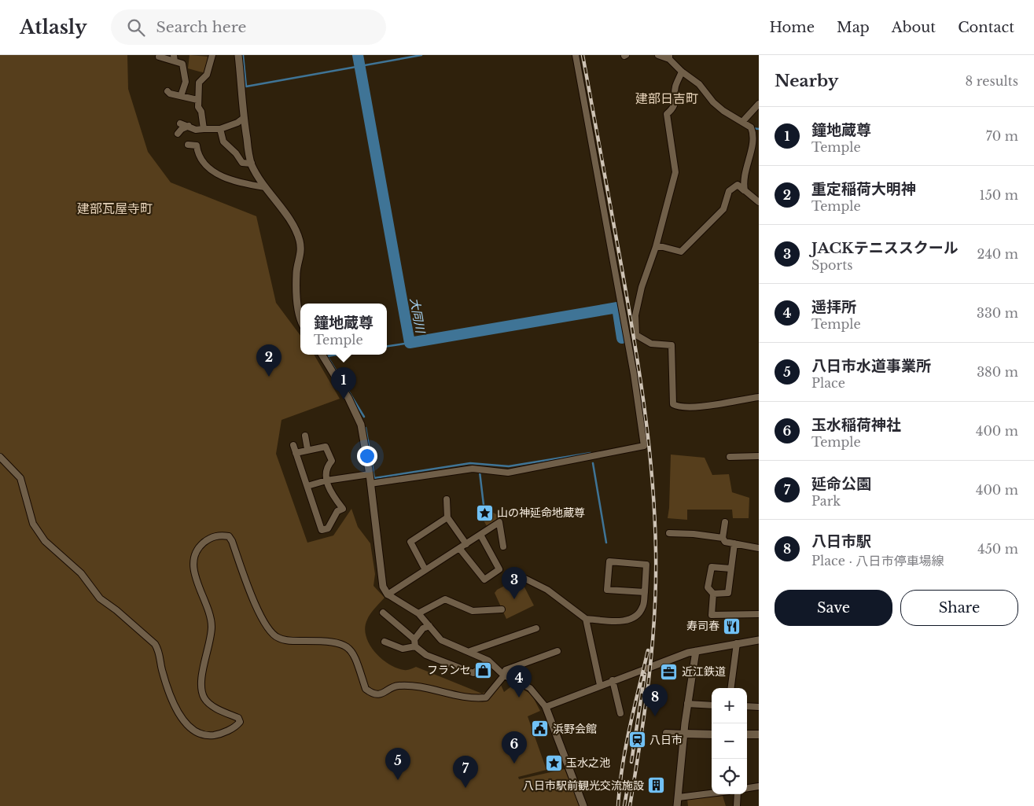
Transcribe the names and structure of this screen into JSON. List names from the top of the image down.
{
  "districts": ["建部日吉町", "建部瓦屋寺町"],
  "water": ["大同川"],
  "places": {
    "place": ["山の神延命地蔵尊", "玉水之池"],
    "restaurant": ["寿司春"],
    "shop": ["フランセ"],
    "office": ["近江鉄道"],
    "public building": ["浜野会館"],
    "station": ["八日市"],
    "building": ["八日市駅前観光交流施設"]
  },
  "page": {
    "header": "Atlasly",
    "search": "Search here",
    "nav": [
      "Home",
      "Map",
      "About",
      "Contact"
    ],
    "heading": ["Nearby", "8 results"],
    "list": [
      {
        "mark": "1",
        "name": "鐘地蔵尊",
        "note": "Temple",
        "value": "70 m"
      },
      {
        "mark": "2",
        "name": "重定稲荷大明神",
        "note": "Temple",
        "value": "150 m"
      },
      {
        "mark": "3",
        "name": "JACKテニススクール",
        "note": "Sports",
        "value": "240 m"
      },
      {
        "mark": "4",
        "name": "遥拝所",
        "note": "Temple",
        "value": "330 m"
      },
      {
        "mark": "5",
        "name": "八日市水道事業所",
        "note": "Place",
        "value": "380 m"
      },
      {
        "mark": "6",
        "name": "玉水稲荷神社",
        "note": "Temple",
        "value": "400 m"
      },
      {
        "mark": "7",
        "name": "延命公園",
        "note": "Park",
        "value": "400 m"
      },
      {
        "mark": "8",
        "name": "八日市駅",
        "note": "Place · 八日市停車場線",
        "value": "450 m"
      }
    ],
    "popup": ["鐘地蔵尊", "Temple"],
    "pins": [
      "2",
      "1",
      "3",
      "4",
      "8",
      "6",
      "5",
      "7"
    ],
    "buttons": ["Save", "Share"],
    "map_buttons": ["+", "−"]
  }
}
